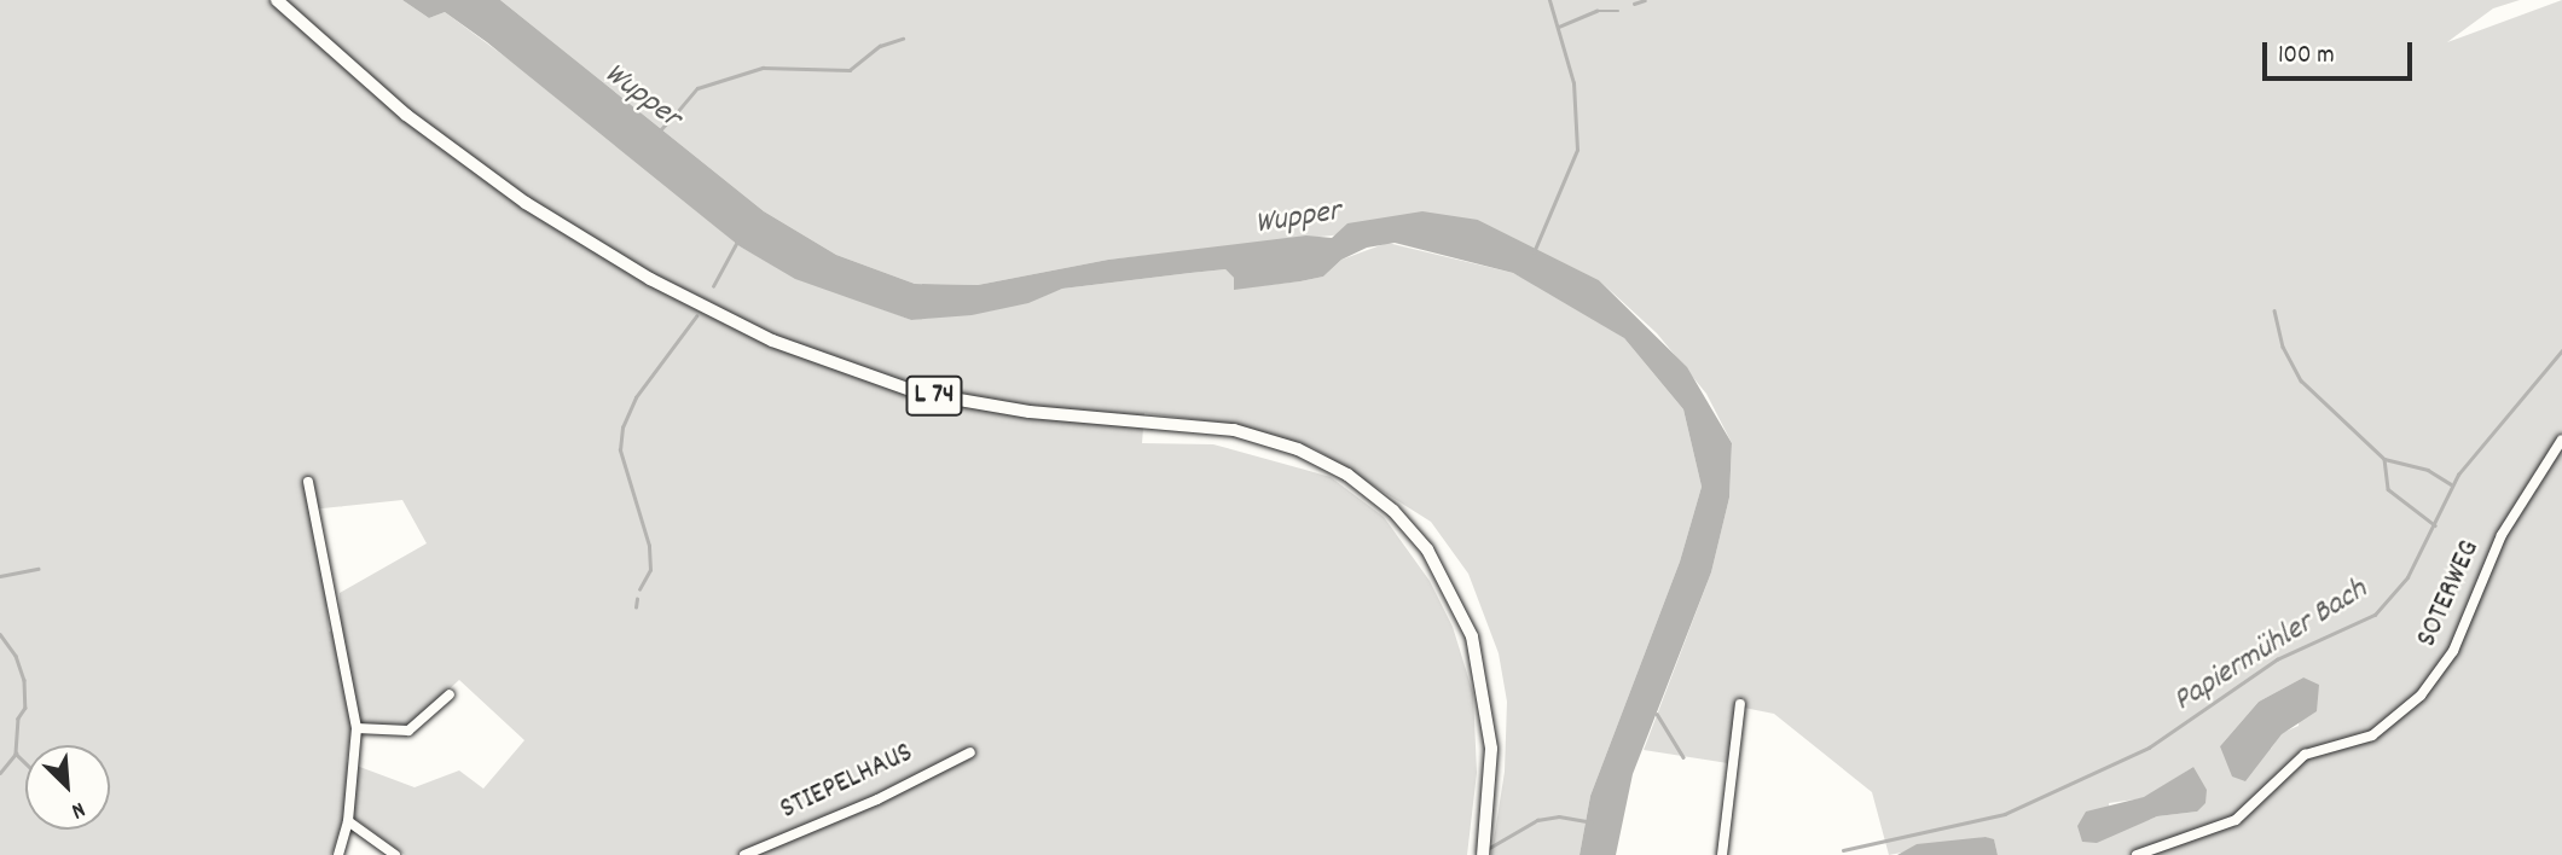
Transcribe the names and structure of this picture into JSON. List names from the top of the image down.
{
  "streets": {
    "main road": ["L 74"],
    "street": ["SOTERWEG", "STIEPELHAUS"]
  },
  "water": ["Wupper", "Papiermühler Bach"],
  "scale_bar": "100 m",
  "north": "bottom right"
}
